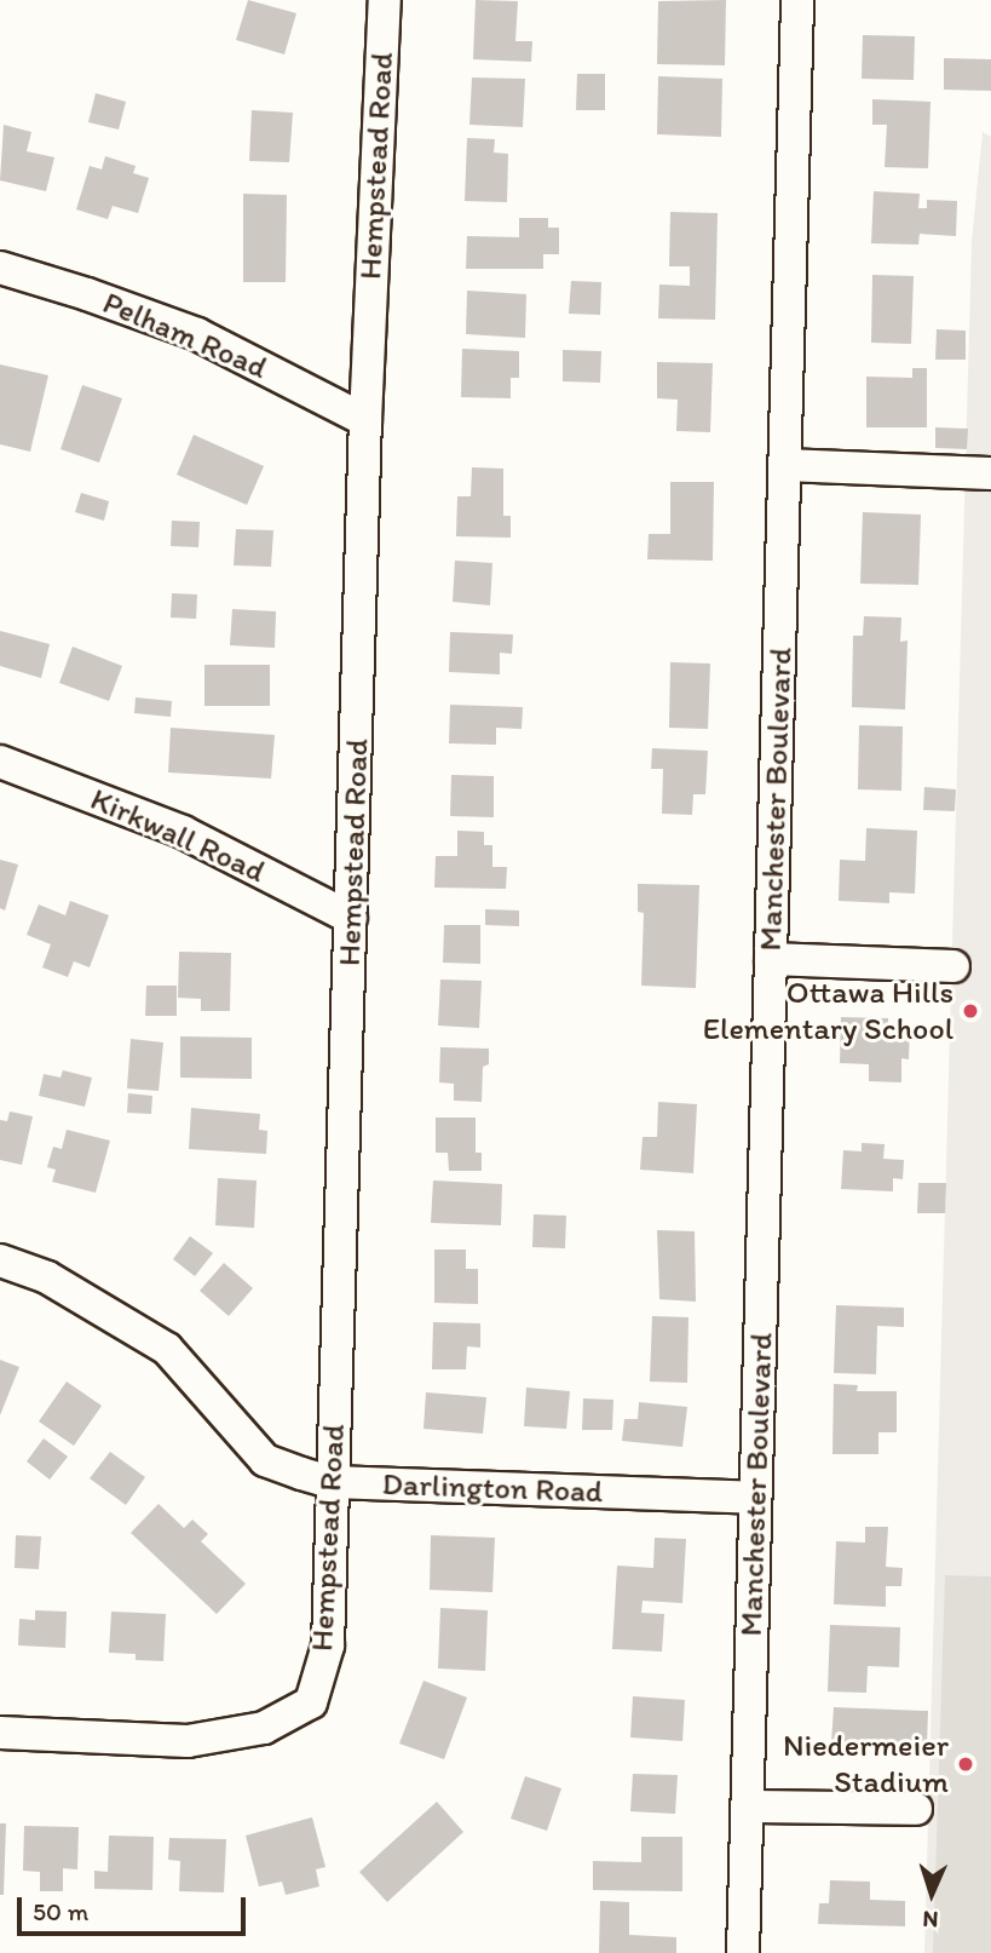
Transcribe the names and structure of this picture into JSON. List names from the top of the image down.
{
  "streets": {
    "street": [
      "Hempstead Road",
      "Pelham Road",
      "Manchester Boulevard",
      "Kirkwall Road",
      "Darlington Road"
    ]
  },
  "crossings": [
    ["Hempstead Road", "Pelham Road"],
    ["Hempstead Road", "Kirkwall Road"],
    ["Hempstead Road", "Darlington Road"],
    ["Manchester Boulevard", "Darlington Road"]
  ],
  "places": ["Ottawa Hills Elementary School", "Niedermeier Stadium"],
  "scale_bar": "50 m",
  "north": "bottom"
}
